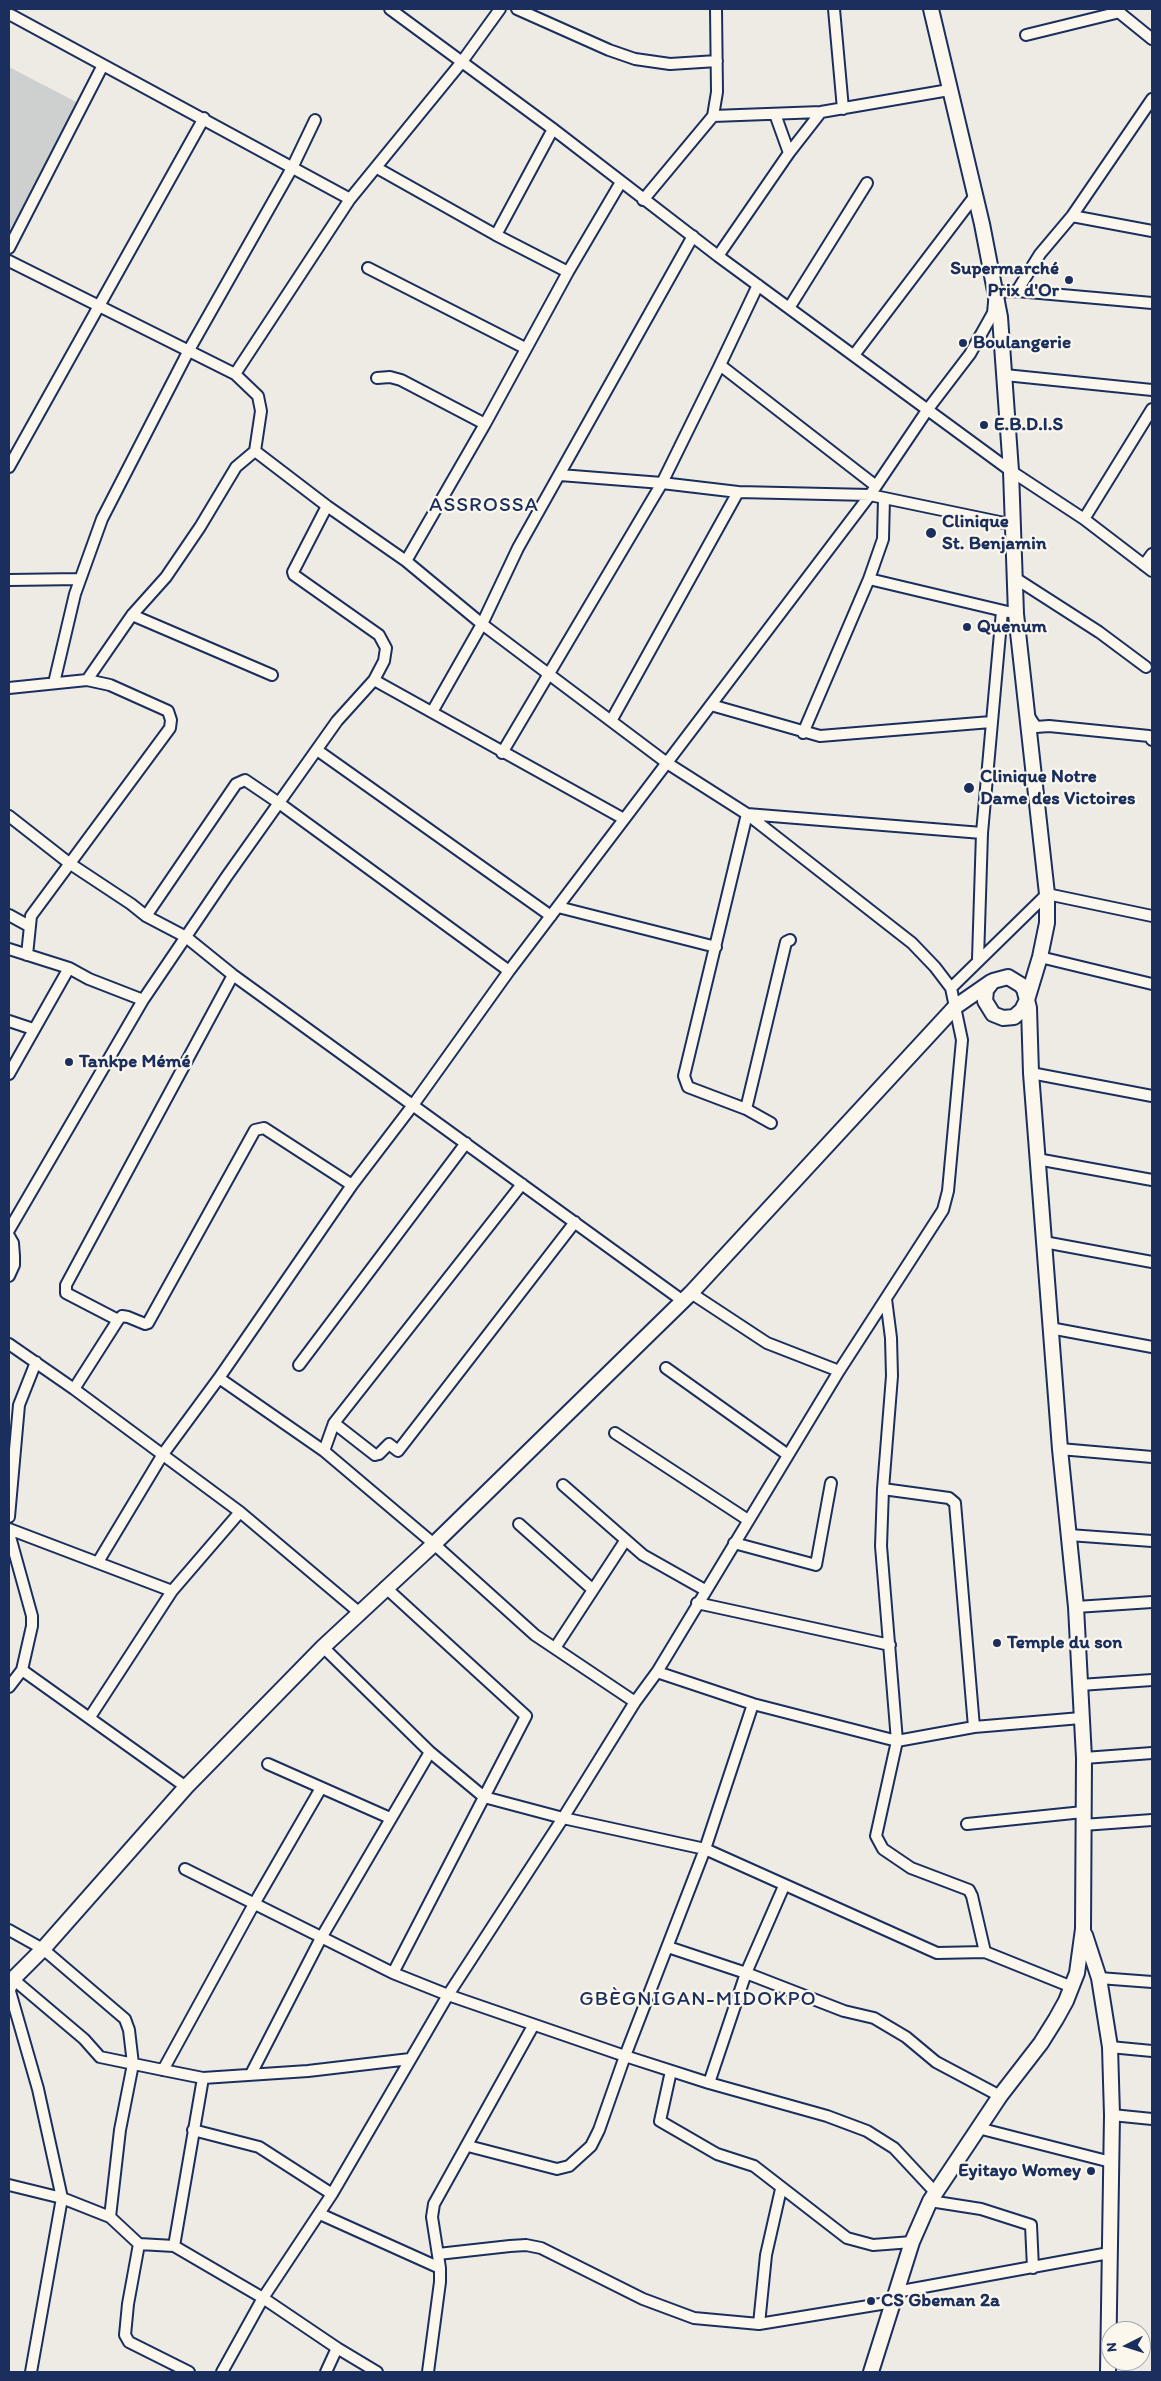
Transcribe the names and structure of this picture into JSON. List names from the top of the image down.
{
  "districts": ["ASSROSSA", "GBÈGNIGAN-MIDOKPO"],
  "places": [
    "Supermarché Prix d'Or",
    "Boulangerie",
    "E.B.D.I.S",
    "Clinique St. Benjamin",
    "Quenum",
    "Clinique Notre Dame des Victoires",
    "Tankpe Mémé",
    "Temple du son",
    "Eyitayo Womey",
    "CS Gbeman 2a"
  ],
  "north": "left"
}
